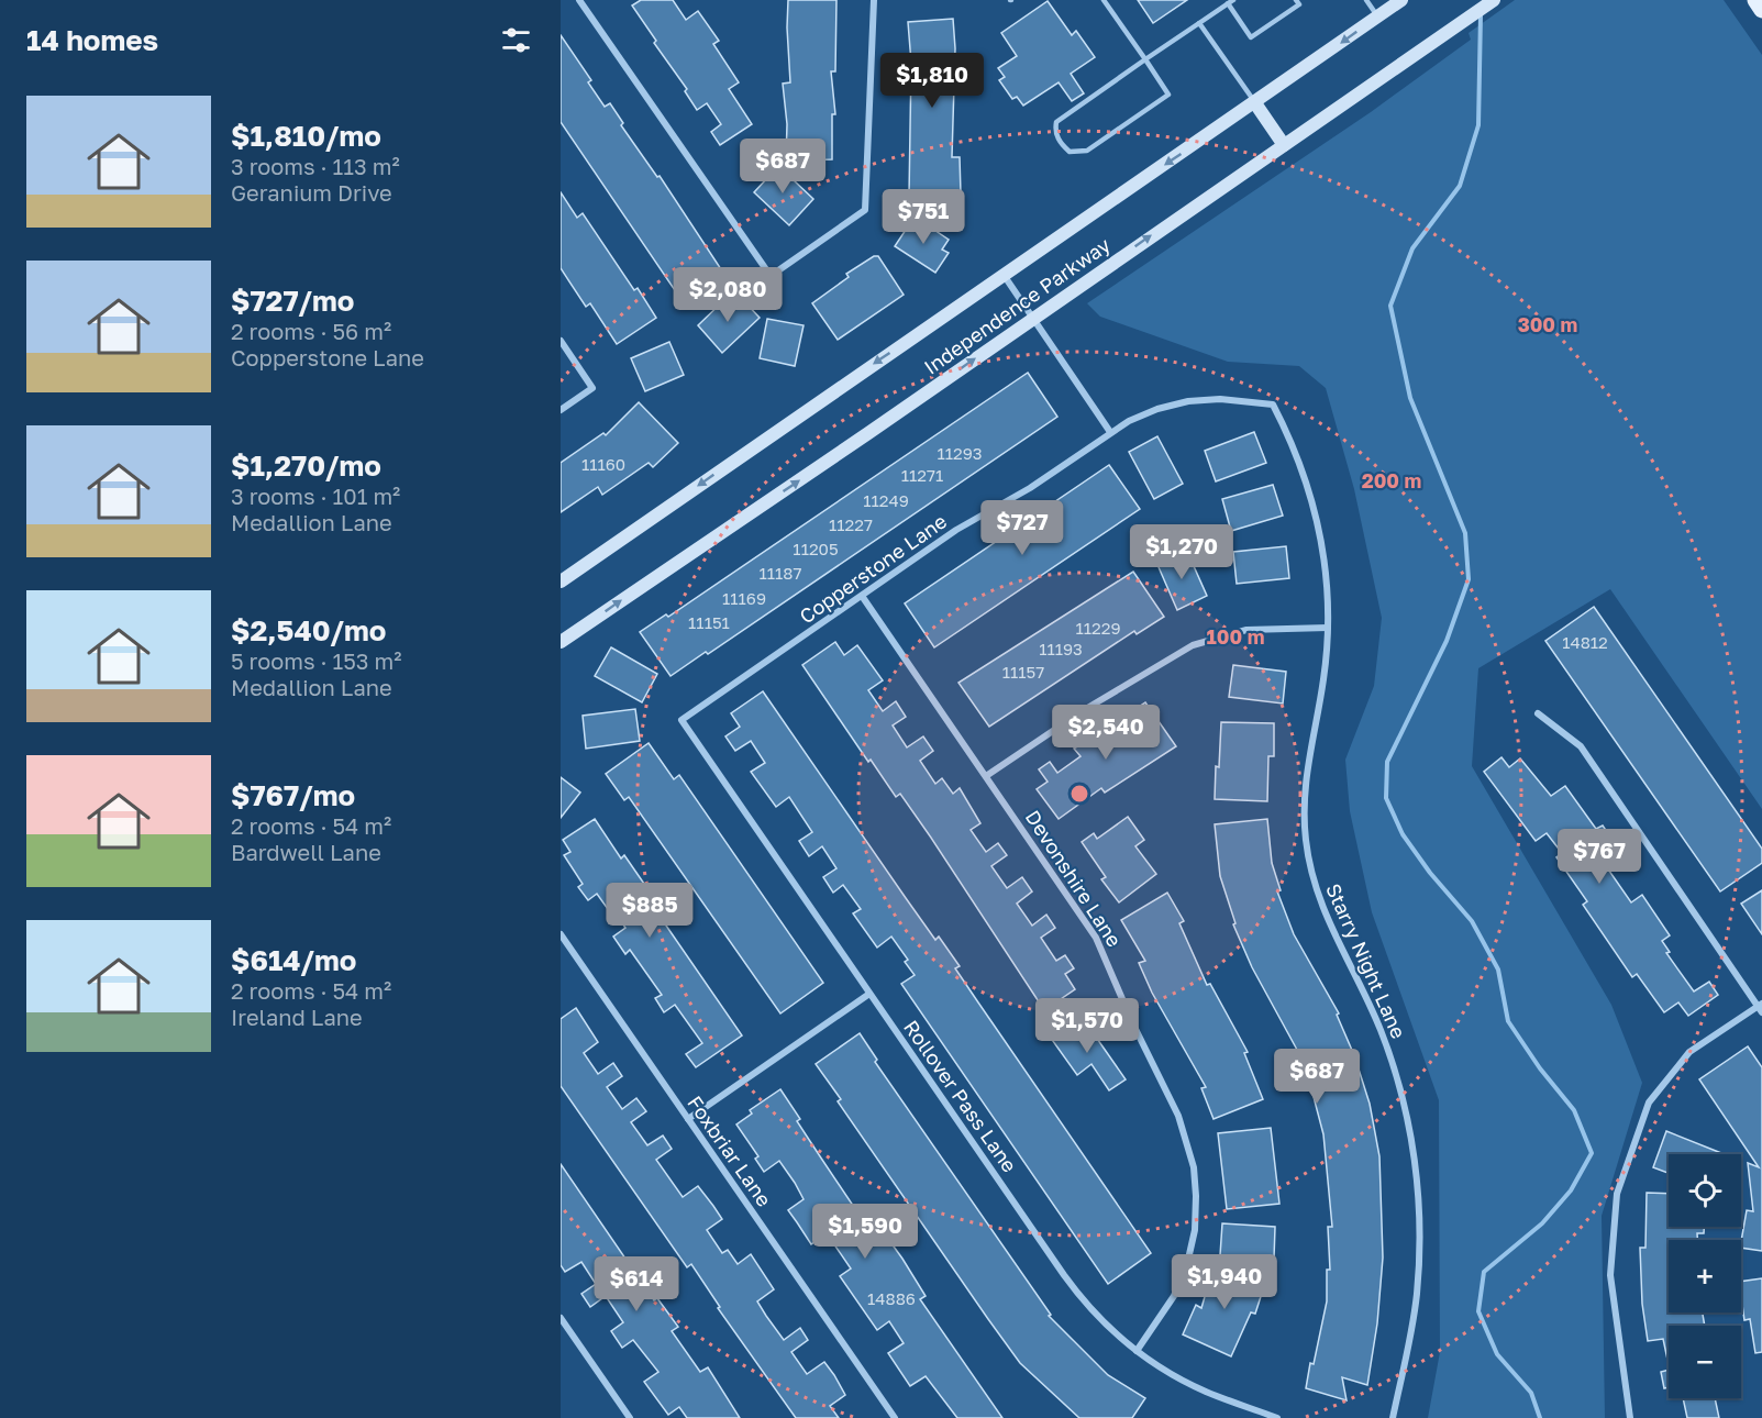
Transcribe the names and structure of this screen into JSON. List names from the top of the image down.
{
  "streets": {
    "main road": ["Independence Parkway"],
    "street": [
      "Copperstone Lane",
      "Devonshire Lane",
      "Starry Night Lane",
      "Rollover Pass Lane",
      "Foxbriar Lane"
    ]
  },
  "crossings": [
    ["Copperstone Lane", "Devonshire Lane"],
    ["Copperstone Lane", "Starry Night Lane"],
    ["Copperstone Lane", "Rollover Pass Lane"],
    ["Devonshire Lane", "Rollover Pass Lane"]
  ],
  "house_numbers": [
    "11293",
    "11160",
    "11271",
    "11249",
    "11227",
    "11205",
    "11187",
    "11169",
    "11151",
    "11229",
    "14812",
    "11193",
    "11157",
    "14886"
  ],
  "page": {
    "heading": "14 homes",
    "price": [
      "$1,810",
      "$687",
      "$751",
      "$2,080",
      "$727",
      "$1,270",
      "$2,540",
      "$767",
      "$885",
      "$1,570",
      "$687",
      "$1,590",
      "$1,940",
      "$614"
    ],
    "list": [
      {
        "name": "$1,810/mo",
        "note": "3 rooms · 113 m² · Geranium Drive"
      },
      {
        "name": "$727/mo",
        "note": "2 rooms · 56 m² · Copperstone Lane"
      },
      {
        "name": "$1,270/mo",
        "note": "3 rooms · 101 m² · Medallion Lane"
      },
      {
        "name": "$2,540/mo",
        "note": "5 rooms · 153 m² · Medallion Lane"
      },
      {
        "name": "$767/mo",
        "note": "2 rooms · 54 m² · Bardwell Lane"
      },
      {
        "name": "$614/mo",
        "note": "2 rooms · 54 m² · Ireland Lane"
      }
    ],
    "map_buttons": ["+", "−"]
  },
  "rings": ["300 m", "200 m", "100 m"]
}
